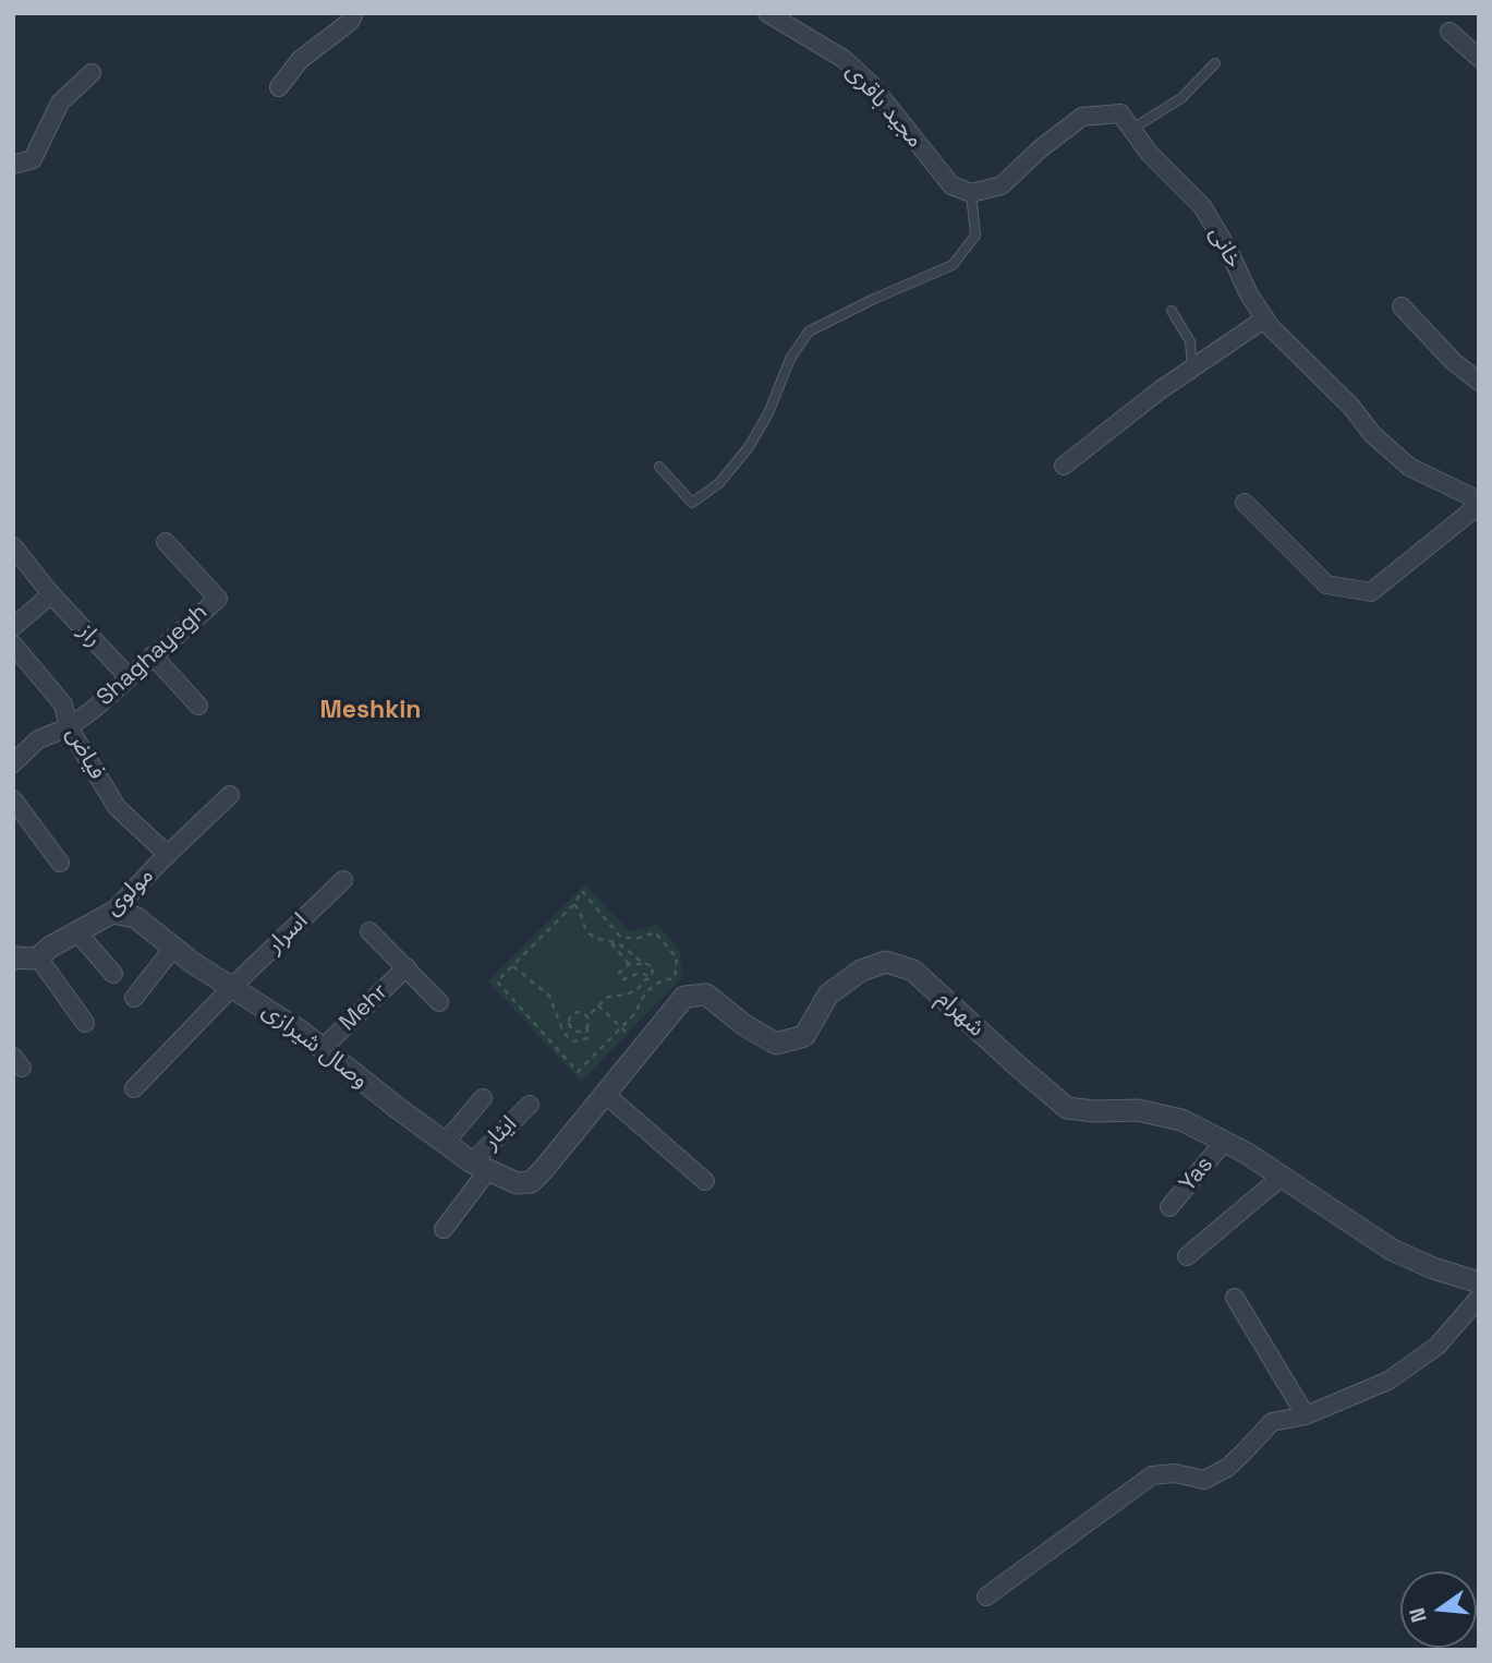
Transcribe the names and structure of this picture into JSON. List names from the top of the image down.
{
  "streets": {
    "street": [
      "مجید باقری",
      "خانی",
      "راز",
      "Shaghayegh",
      "فیاض",
      "مولوی",
      "اسرار",
      "Mehr",
      "شهرام",
      "وصال شیرازی",
      "ایثار",
      "Yas"
    ]
  },
  "crossings": [
    ["مجید باقری", "خانی"],
    ["راز", "Shaghayegh"],
    ["Shaghayegh", "فیاض"],
    ["فیاض", "مولوی"],
    ["مولوی", "وصال شیرازی"],
    ["اسرار", "وصال شیرازی"],
    ["Mehr", "وصال شیرازی"],
    ["شهرام", "وصال شیرازی"],
    ["شهرام", "Yas"],
    ["وصال شیرازی", "ایثار"]
  ],
  "districts": ["Meshkin"],
  "north": "left"
}
